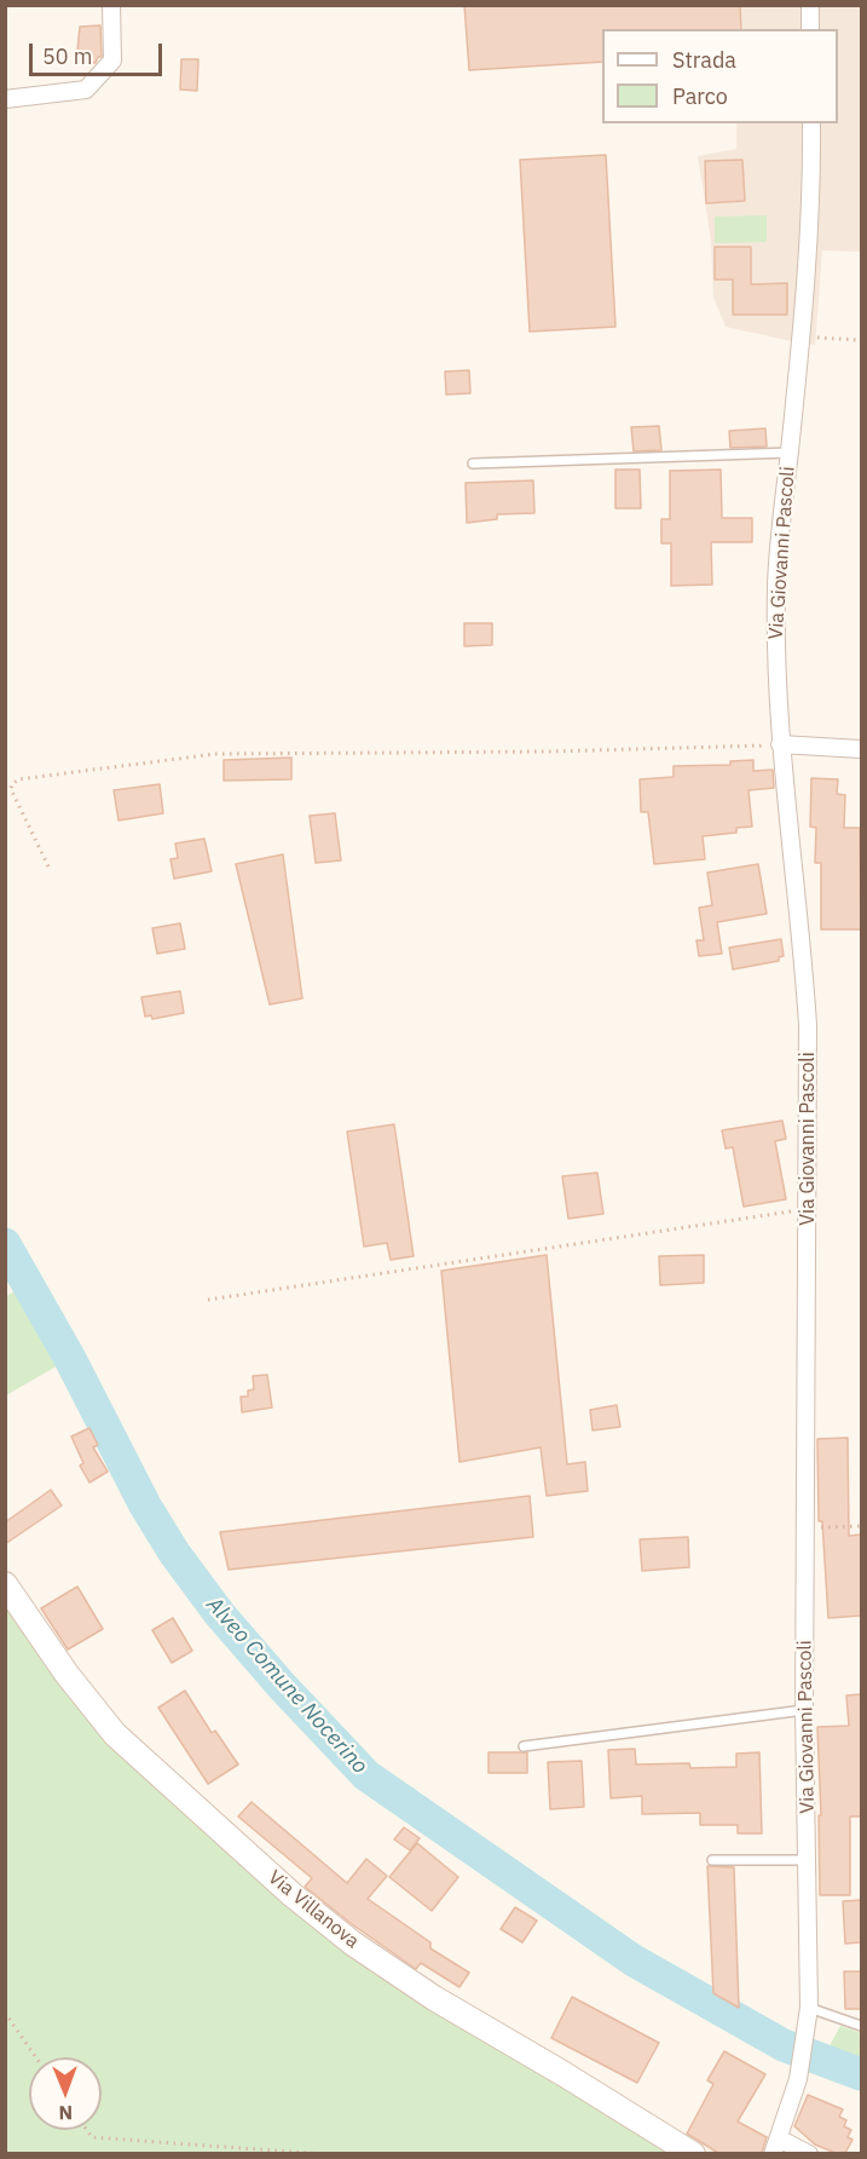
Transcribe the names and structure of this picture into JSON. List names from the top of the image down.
{
  "streets": {
    "main road": ["Via Villanova"],
    "street": ["Via Giovanni Pascoli"]
  },
  "water": ["Alveo Comune Nocerino"],
  "legend": ["Strada", "Parco"],
  "scale_bar": "50 m",
  "north": "bottom"
}
